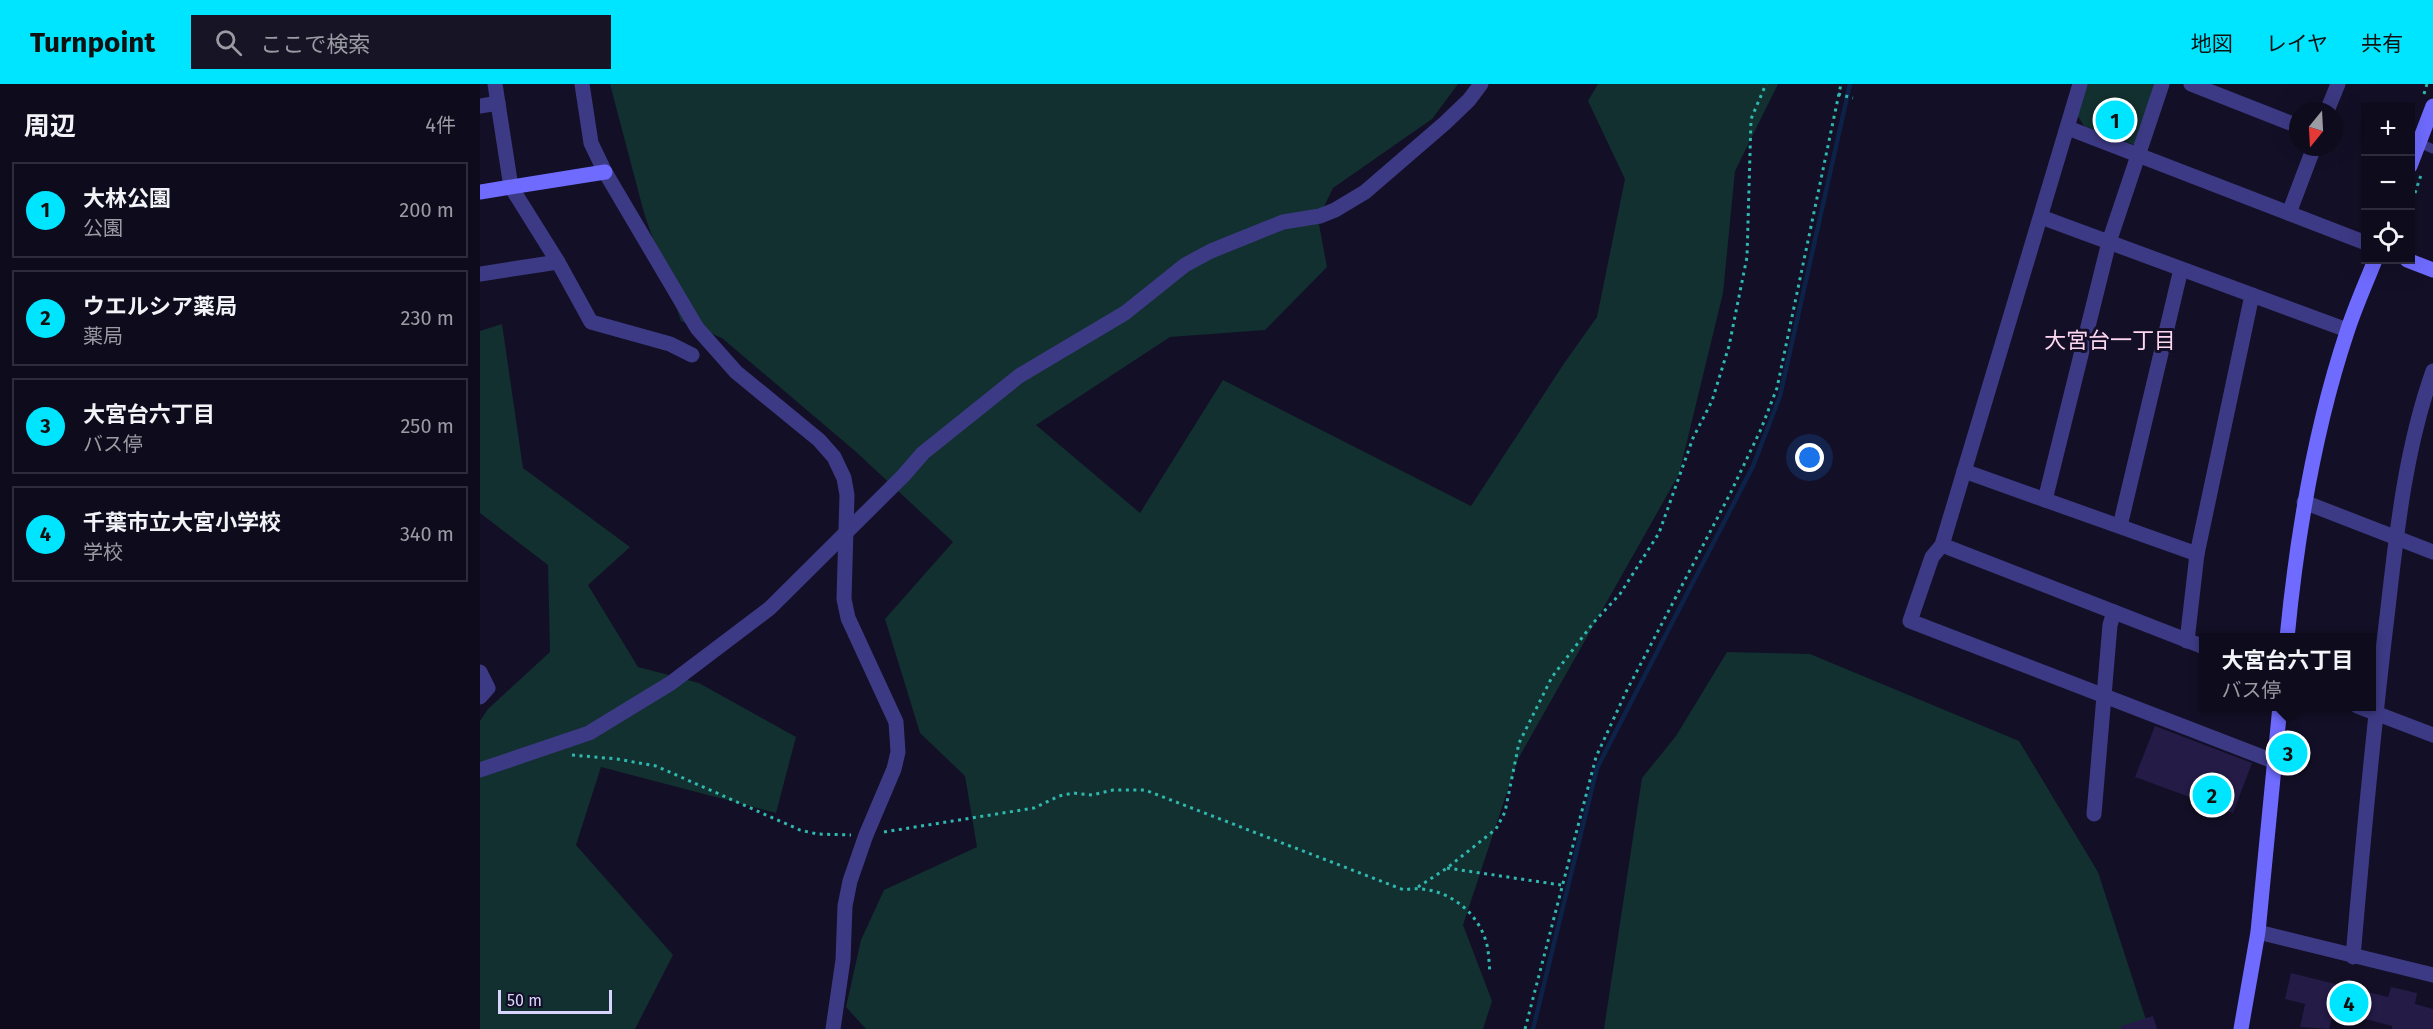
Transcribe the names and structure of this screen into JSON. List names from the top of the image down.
{
  "districts": ["大宮台一丁目"],
  "scale_bar": "50 m",
  "north": "bottom",
  "page": {
    "header": "Turnpoint",
    "search": "ここで検索",
    "nav": ["地図", "レイヤ", "共有"],
    "heading": ["周辺", "4件"],
    "pins": [
      "1",
      "3",
      "2",
      "4"
    ],
    "map_buttons": ["+", "−"],
    "list": [
      {
        "mark": "1",
        "name": "大林公園",
        "note": "公園",
        "value": "200 m"
      },
      {
        "mark": "2",
        "name": "ウエルシア薬局",
        "note": "薬局",
        "value": "230 m"
      },
      {
        "mark": "3",
        "name": "大宮台六丁目",
        "note": "バス停",
        "value": "250 m"
      },
      {
        "mark": "4",
        "name": "千葉市立大宮小学校",
        "note": "学校",
        "value": "340 m"
      }
    ],
    "popup": ["大宮台六丁目", "バス停"],
    "scale": "50 m"
  }
}
